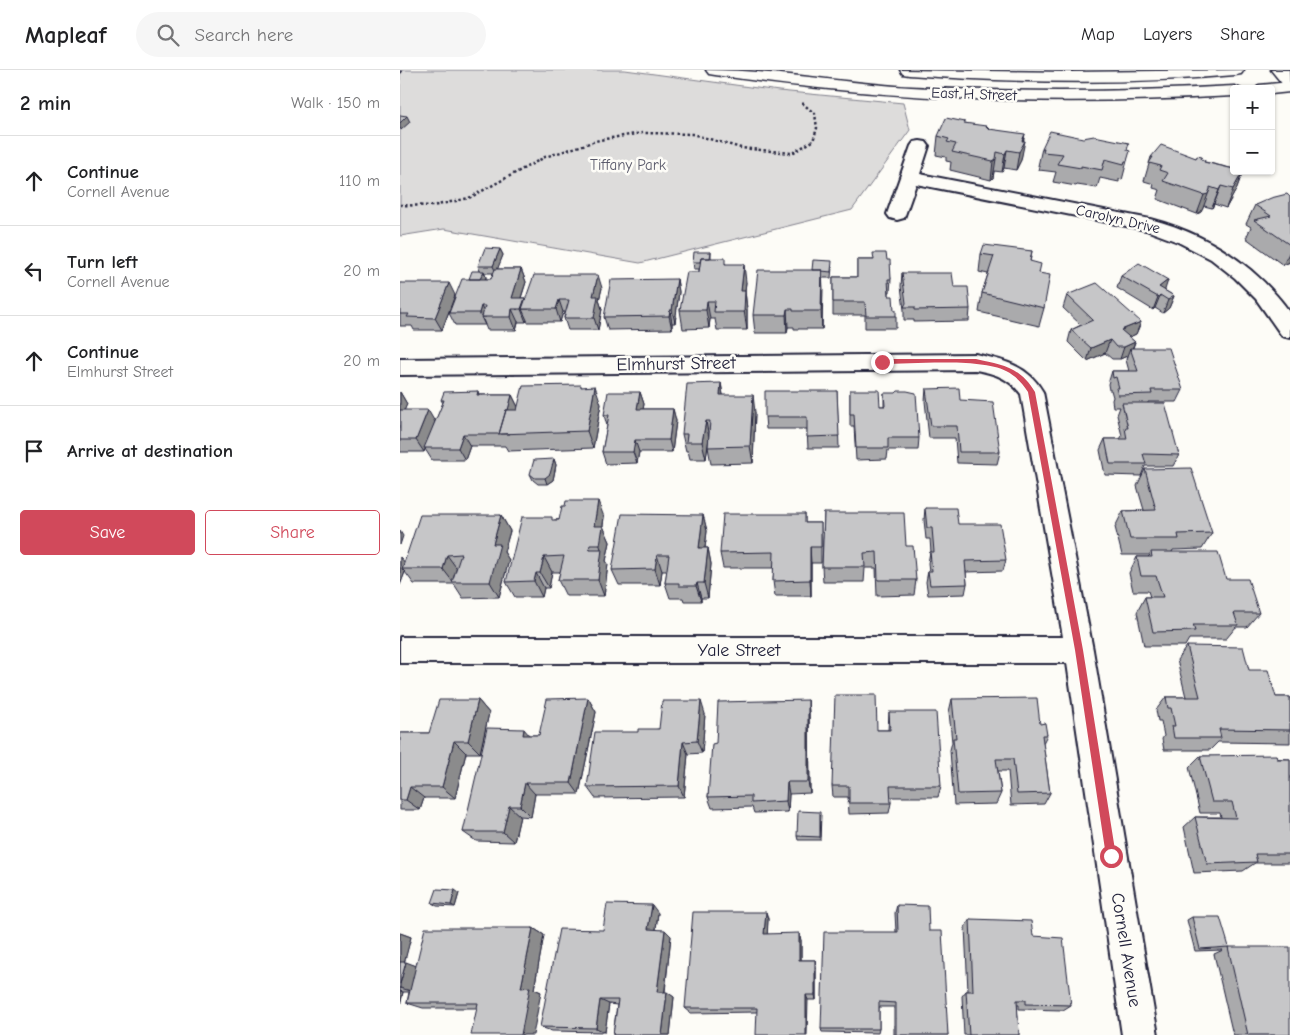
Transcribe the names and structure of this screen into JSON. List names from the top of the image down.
{
  "streets": {
    "main road": ["East H Street"],
    "street": [
      "Carolyn Drive",
      "Elmhurst Street",
      "Yale Street",
      "Cornell Avenue"
    ]
  },
  "crossings": [
    ["Elmhurst Street", "Cornell Avenue"],
    ["Yale Street", "Cornell Avenue"]
  ],
  "parks": ["Tiffany Park"],
  "page": {
    "header": "Mapleaf",
    "search": "Search here",
    "nav": ["Map", "Layers", "Share"],
    "heading": ["2 min", "Walk · 150 m"],
    "map_buttons": ["+", "−"],
    "list": [
      ["Continue", "Cornell Avenue", "110 m"],
      ["Turn left", "Cornell Avenue", "20 m"],
      ["Continue", "Elmhurst Street", "20 m"],
      "Arrive at destination"
    ],
    "buttons": ["Save", "Share"]
  }
}
